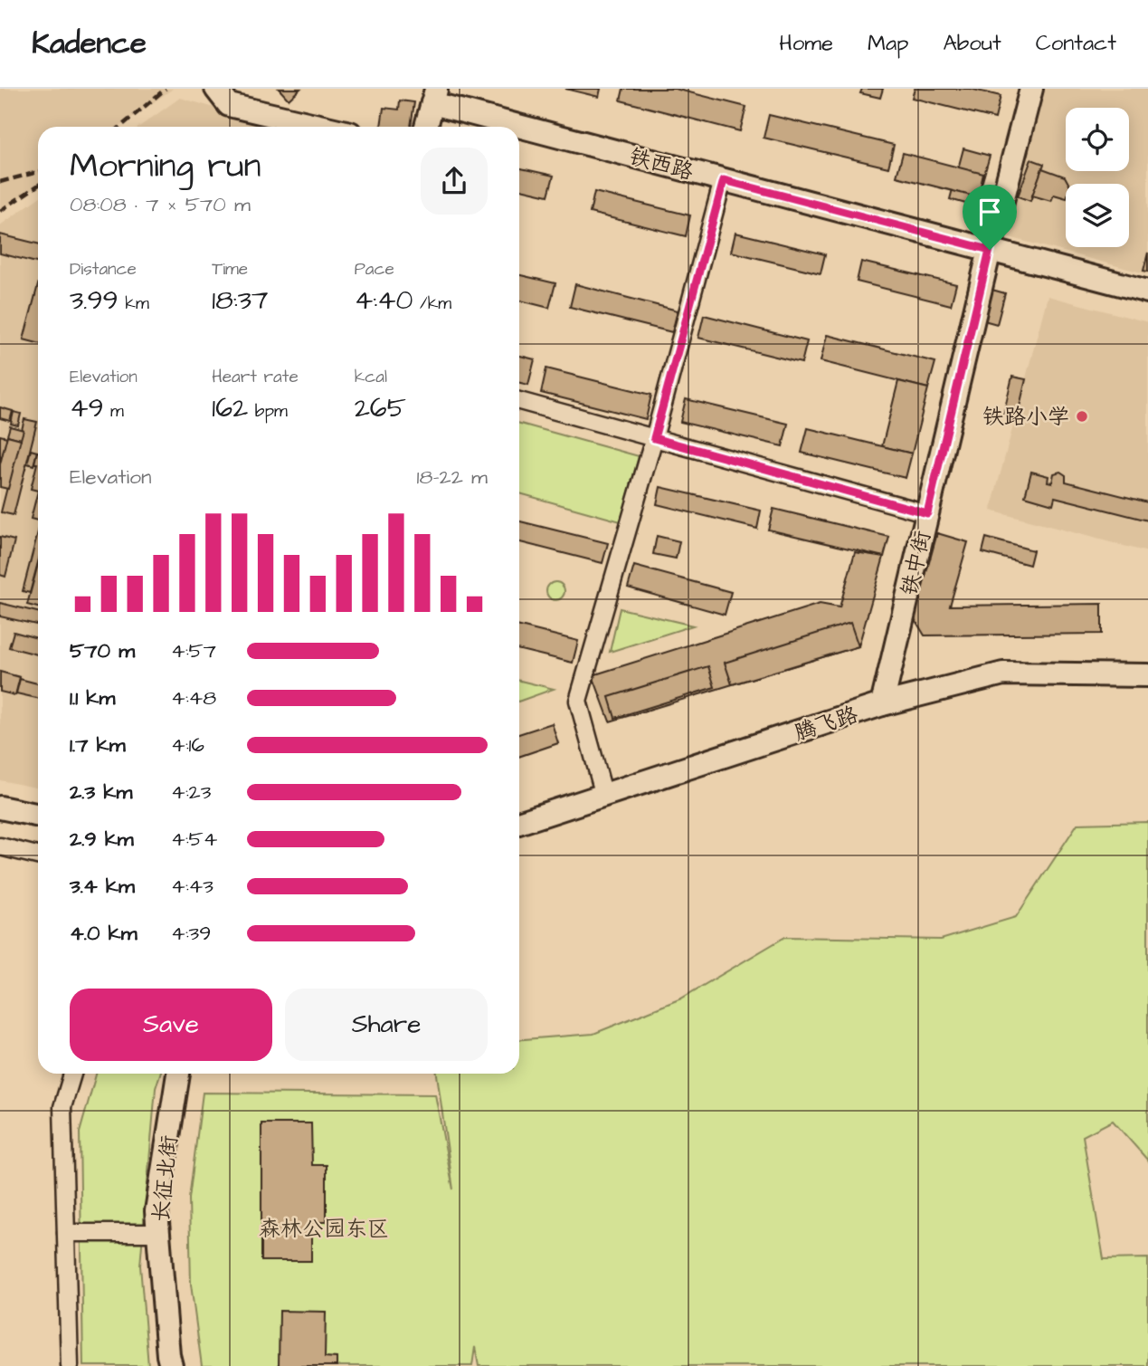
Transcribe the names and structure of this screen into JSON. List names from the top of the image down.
{
  "streets": {
    "street": [
      "铁西路",
      "铁中街",
      "腾飞路",
      "长征北街"
    ]
  },
  "crossings": [
    ["铁西路", "铁中街"],
    ["铁中街", "腾飞路"]
  ],
  "parks": ["森林公园东区"],
  "places": ["铁路小学"],
  "page": {
    "header": "Kadence",
    "nav": [
      "Home",
      "Map",
      "About",
      "Contact"
    ],
    "heading": ["Morning run", "08:08 · 7 × 570 m"],
    "stats": [
      ["Distance", "3.99 km"],
      ["Time", "18:37"],
      ["Pace", "4:40 /km"],
      ["Elevation", "49 m"],
      ["Heart rate", "162 bpm"],
      ["kcal", "265"]
    ],
    "chart": ["Elevation", "18–22 m"],
    "list": [
      {
        "name": "570 m",
        "note": "4:57"
      },
      {
        "name": "1.1 km",
        "note": "4:48"
      },
      {
        "name": "1.7 km",
        "note": "4:16"
      },
      {
        "name": "2.3 km",
        "note": "4:23"
      },
      {
        "name": "2.9 km",
        "note": "4:54"
      },
      {
        "name": "3.4 km",
        "note": "4:43"
      },
      {
        "name": "4.0 km",
        "note": "4:39"
      }
    ],
    "buttons": ["Save", "Share"]
  }
}
